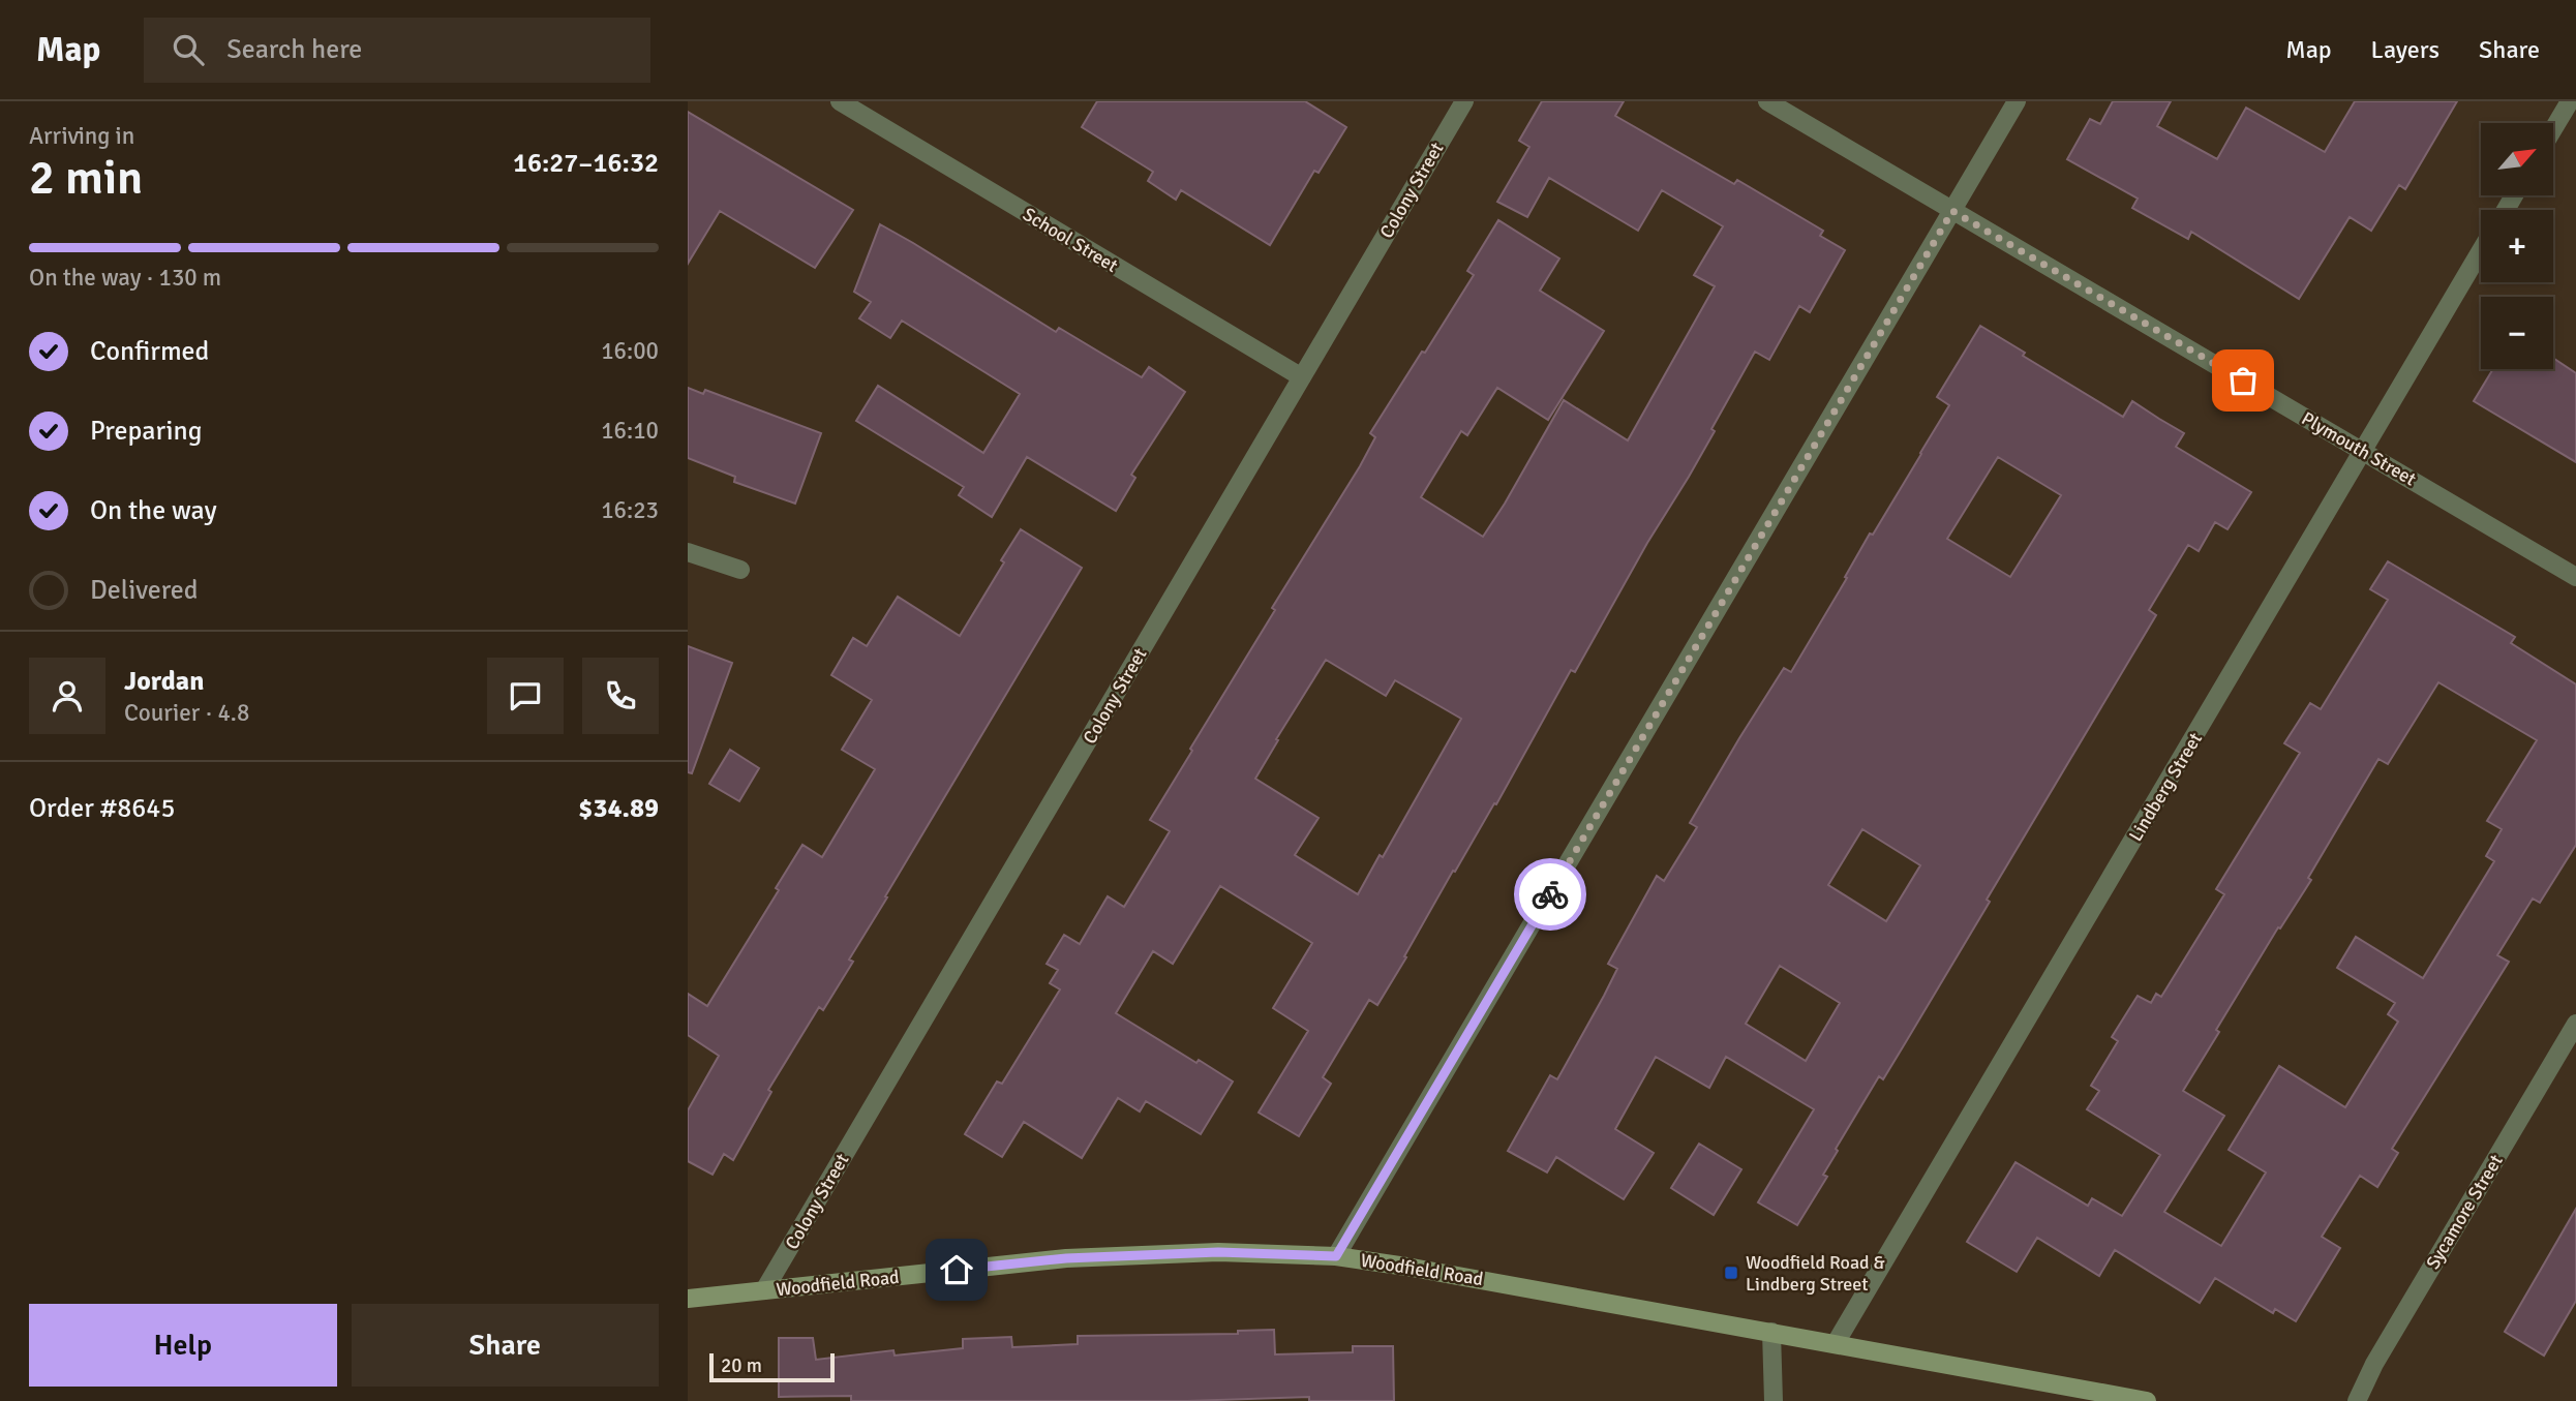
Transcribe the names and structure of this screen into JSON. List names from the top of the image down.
{
  "streets": {
    "main road": ["Woodfield Road"],
    "street": [
      "Colony Street",
      "School Street",
      "Plymouth Street",
      "Lindberg Street",
      "Sycamore Street"
    ]
  },
  "crossings": [
    ["Colony Street", "School Street"],
    ["Colony Street", "Woodfield Road"],
    ["Plymouth Street", "Lindberg Street"],
    ["Lindberg Street", "Woodfield Road"]
  ],
  "places": {
    "transit": ["Woodfield Road & Lindberg Street"]
  },
  "scale_bar": "20 m",
  "north": "top right",
  "page": {
    "header": "Map",
    "search": "Search here",
    "nav": ["Map", "Layers", "Share"],
    "heading": ["2 min", "Arriving in", "16:27–16:32"],
    "panel": [
      "Jordan",
      "Courier · 4.8",
      "Order #8645",
      "$34.89"
    ],
    "map_buttons": ["+", "−"],
    "bar": "On the way · 130 m",
    "list": [
      ["Confirmed", "16:00"],
      ["Preparing", "16:10"],
      ["On the way", "16:23"],
      "Delivered"
    ],
    "buttons": ["Help", "Share"],
    "scale": "20 m"
  }
}
